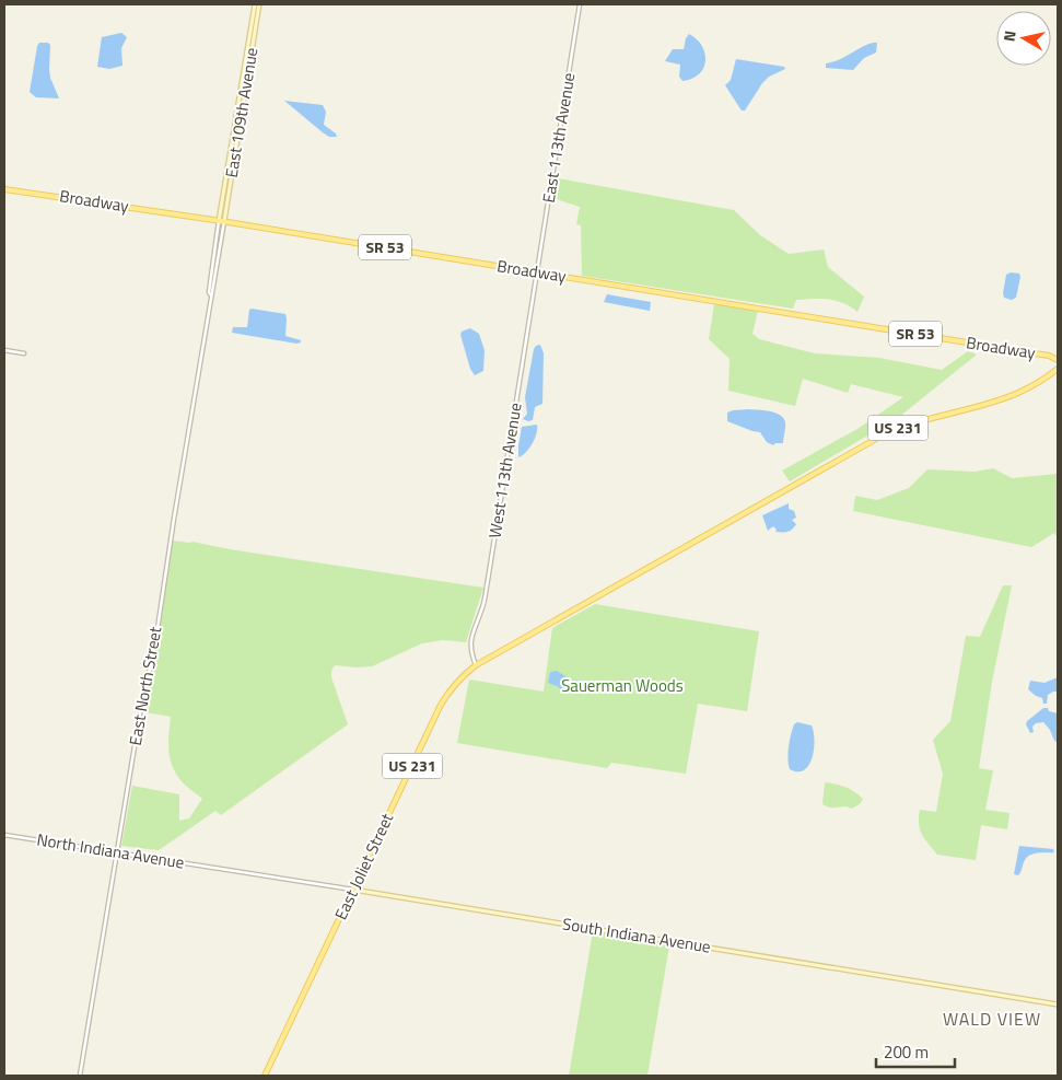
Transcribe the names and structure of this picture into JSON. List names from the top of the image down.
{
  "streets": {
    "main road": [
      "East 109th Avenue",
      "Broadway",
      "SR 53",
      "US 231",
      "East Joliet Street",
      "South Indiana Avenue"
    ],
    "street": [
      "East 113th Avenue",
      "West 113th Avenue",
      "East North Street",
      "North Indiana Avenue"
    ]
  },
  "crossings": [
    ["East 109th Avenue", "Broadway"],
    ["East 109th Avenue", "East North Street"],
    ["East 113th Avenue", "Broadway"],
    ["East 113th Avenue", "West 113th Avenue"],
    ["Broadway", "West 113th Avenue"],
    ["Broadway", "East North Street"],
    ["US 231", "West 113th Avenue"],
    ["US 231", "East Joliet Street"],
    ["West 113th Avenue", "East Joliet Street"],
    ["East North Street", "North Indiana Avenue"],
    ["North Indiana Avenue", "South Indiana Avenue"],
    ["East Joliet Street", "South Indiana Avenue"]
  ],
  "districts": ["WALD VIEW"],
  "parks": ["Sauerman Woods"],
  "scale_bar": "200 m",
  "north": "left"
}
